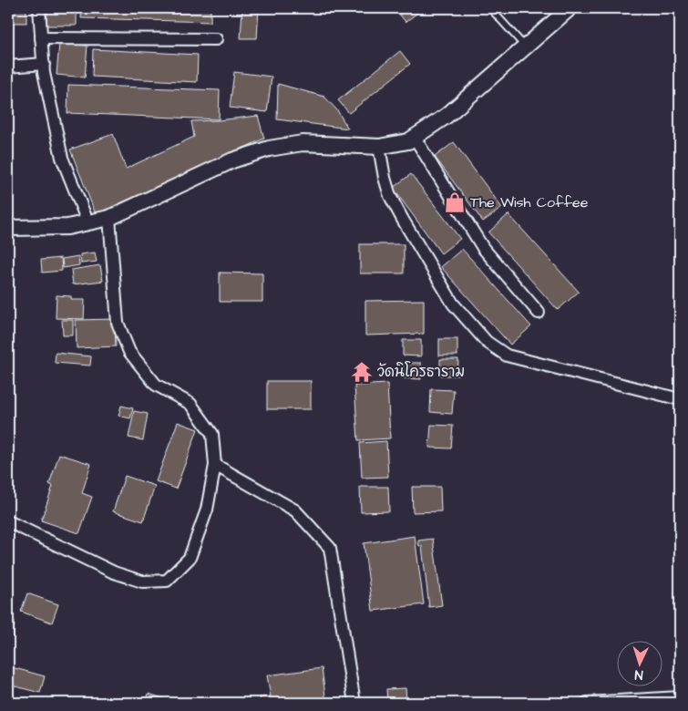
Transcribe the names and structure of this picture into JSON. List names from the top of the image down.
{
  "places": {
    "shop": ["The Wish Coffee"],
    "temple": ["วัดนิโครธาราม"]
  },
  "north": "bottom"
}
